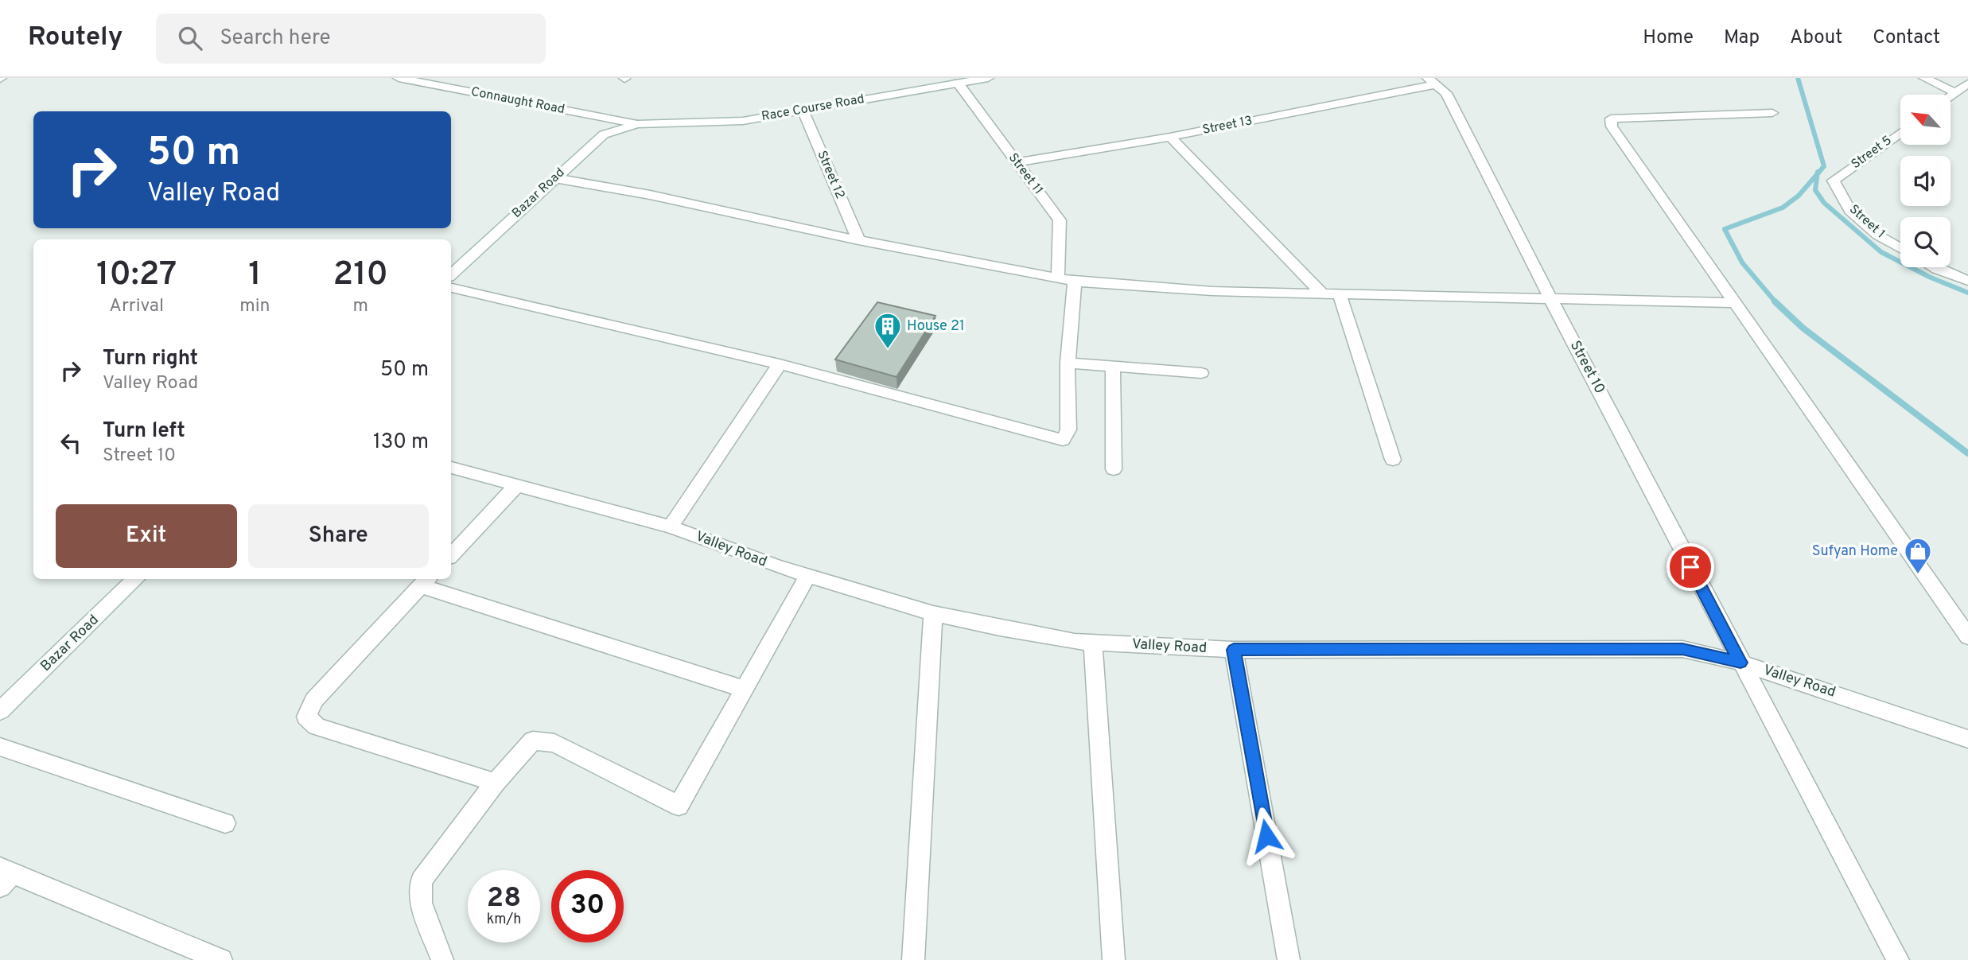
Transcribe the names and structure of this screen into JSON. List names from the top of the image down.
{
  "streets": {
    "street": [
      "Connaught Road",
      "Race Course Road",
      "Street 13",
      "Street 5",
      "Street 11",
      "Street 12",
      "Bazar Road",
      "Street 1",
      "Street 10",
      "Valley Road"
    ]
  },
  "crossings": [
    ["Connaught Road", "Race Course Road"],
    ["Connaught Road", "Bazar Road"],
    ["Race Course Road", "Street 11"],
    ["Race Course Road", "Street 12"],
    ["Race Course Road", "Bazar Road"],
    ["Street 13", "Street 11"],
    ["Street 13", "Street 10"],
    ["Street 5", "Street 1"],
    ["Street 10", "Valley Road"]
  ],
  "places": {
    "building": ["House 21"],
    "shop": ["Sufyan Home"]
  },
  "north": "top left",
  "page": {
    "header": "Routely",
    "search": "Search here",
    "nav": [
      "Home",
      "Map",
      "About",
      "Contact"
    ],
    "turn": ["50 m", "Valley Road"],
    "eta": [
      "10:27",
      "Arrival",
      "1",
      "min",
      "210",
      "m"
    ],
    "list": [
      {
        "name": "Turn right",
        "note": "Valley Road",
        "value": "50 m"
      },
      {
        "name": "Turn left",
        "note": "Street 10",
        "value": "130 m"
      }
    ],
    "buttons": ["Exit", "Share"],
    "speed": "28 km/h",
    "limit": "30"
  }
}
